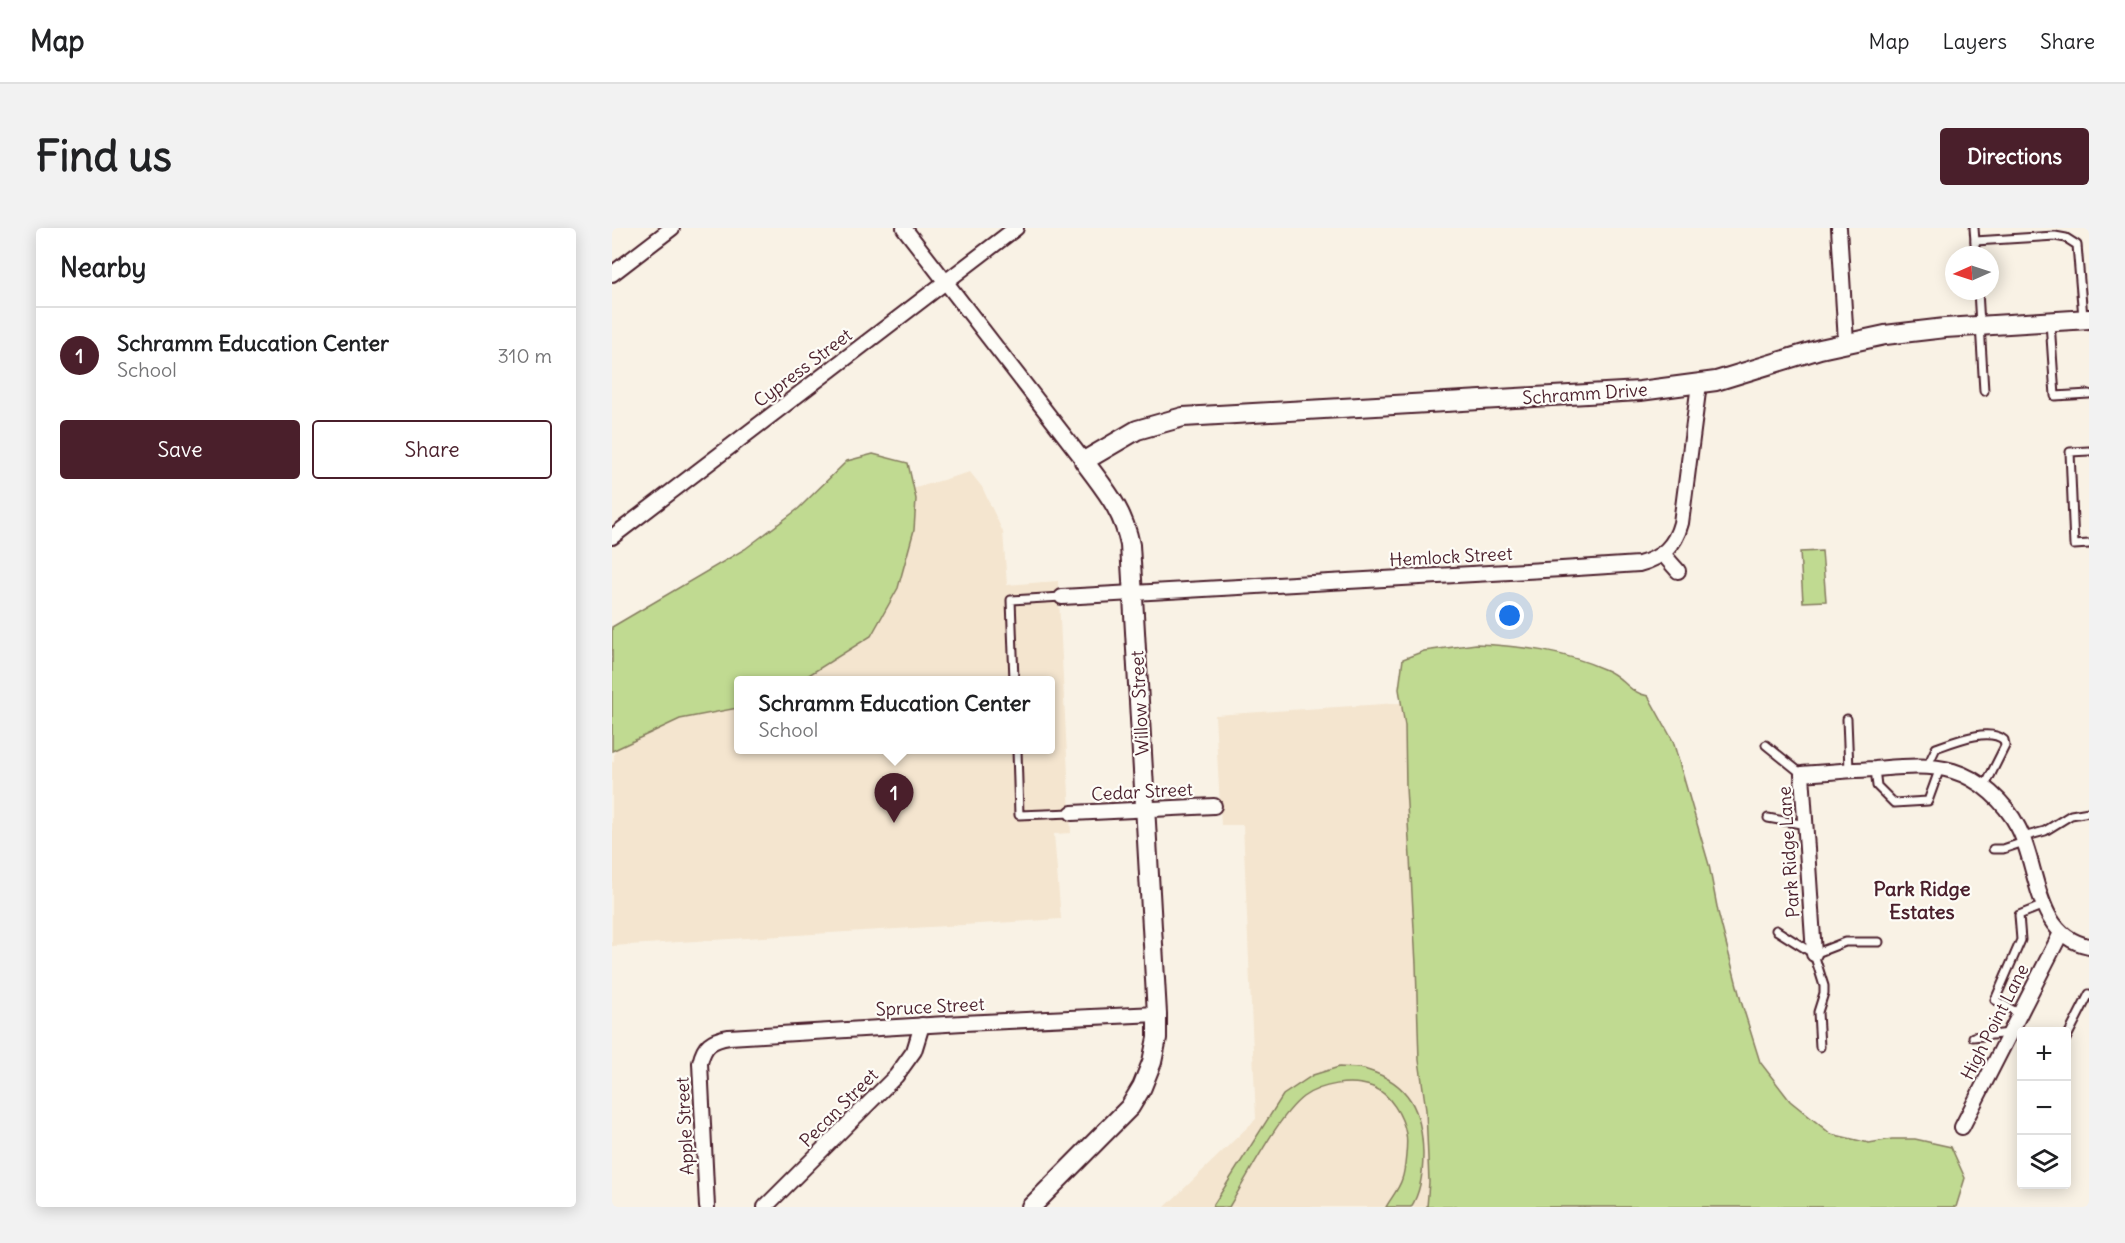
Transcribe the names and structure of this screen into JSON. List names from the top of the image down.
{
  "streets": {
    "street": [
      "Cypress Street",
      "Schramm Drive",
      "Hemlock Street",
      "Willow Street",
      "Cedar Street",
      "Park Ridge Lane",
      "Spruce Street",
      "High Point Lane",
      "Pecan Street",
      "Apple Street"
    ]
  },
  "crossings": [
    ["Cypress Street", "Willow Street"],
    ["Schramm Drive", "Willow Street"],
    ["Hemlock Street", "Willow Street"],
    ["Willow Street", "Cedar Street"],
    ["Willow Street", "Spruce Street"],
    ["Park Ridge Lane", "High Point Lane"],
    ["Spruce Street", "Pecan Street"],
    ["Spruce Street", "Apple Street"]
  ],
  "districts": ["Park Ridge Estates"],
  "north": "left",
  "page": {
    "header": "Map",
    "nav": ["Map", "Layers", "Share"],
    "buttons": [
      "Directions",
      ["Save", "Share"]
    ],
    "title": "Find us",
    "heading": "Nearby",
    "list": [
      {
        "mark": "1",
        "name": "Schramm Education Center",
        "note": "School",
        "value": "310 m"
      }
    ],
    "popup": ["Schramm Education Center", "School"],
    "pins": "1",
    "map_buttons": ["+", "−"]
  }
}
